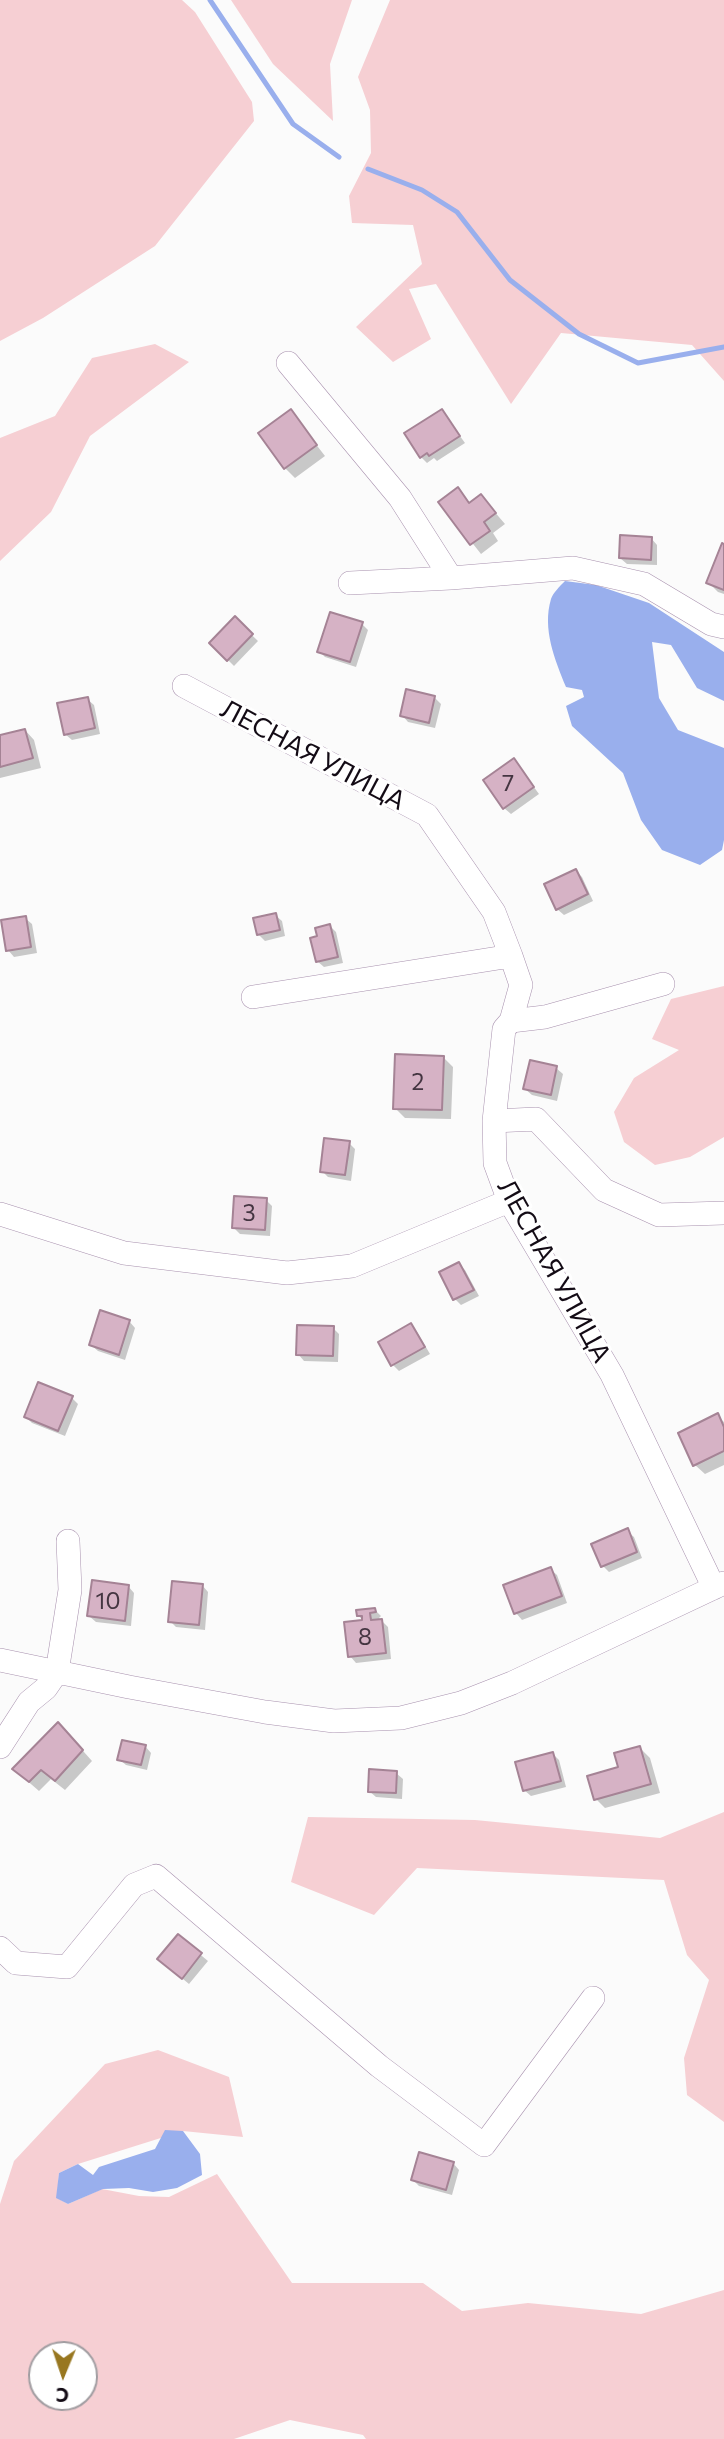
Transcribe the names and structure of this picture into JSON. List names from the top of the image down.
{
  "streets": {
    "street": ["ЛЕСНАЯ УЛИЦА"]
  },
  "house_numbers": [
    "7",
    "2",
    "3",
    "10",
    "8"
  ],
  "north": "bottom"
}
